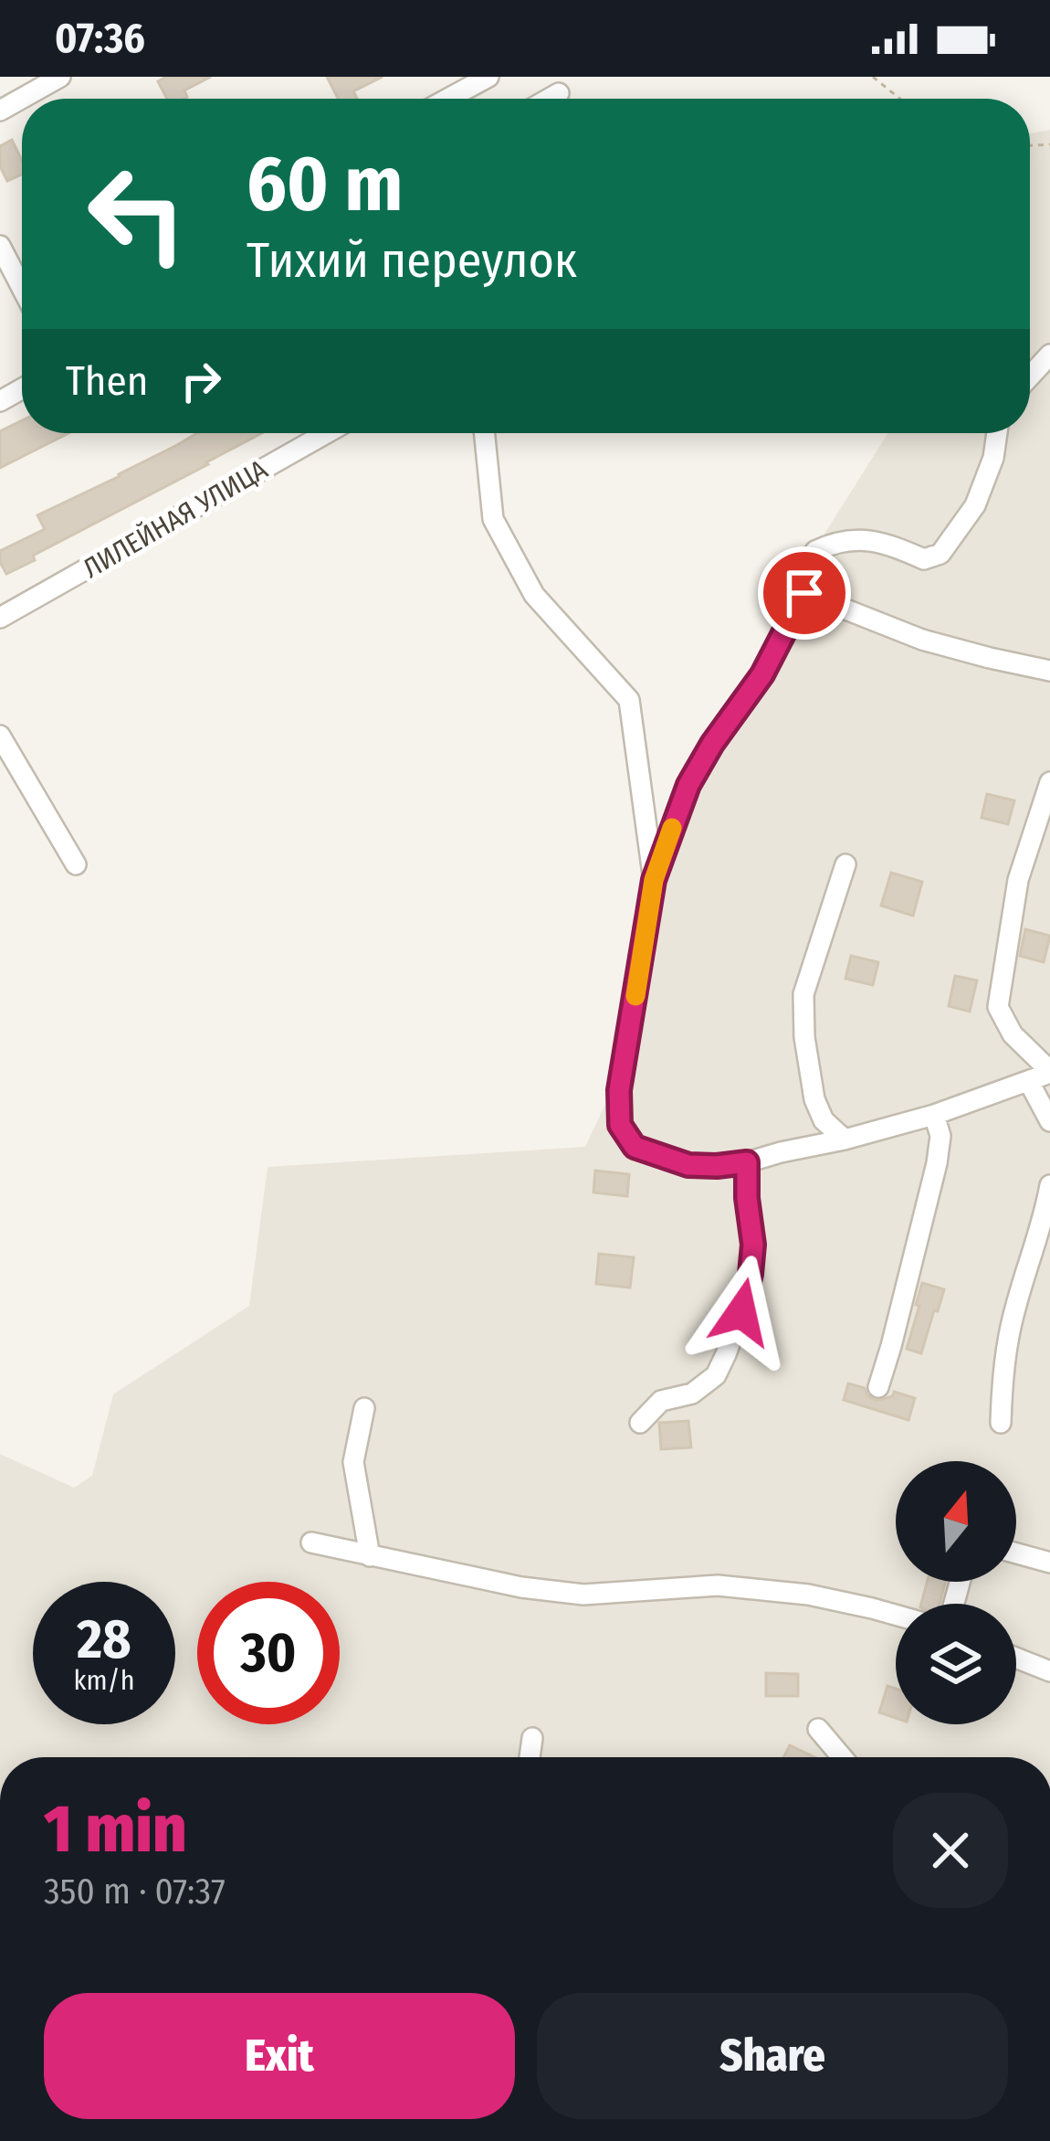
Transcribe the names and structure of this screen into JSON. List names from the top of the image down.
{
  "streets": {
    "street": ["ЛИЛЕЙНАЯ УЛИЦА"]
  },
  "north": "top",
  "page": {
    "status": "07:36",
    "turn": ["60 m", "Тихий переулок"],
    "then": "Then",
    "speed": "28 km/h",
    "limit": "30",
    "heading": ["1 min", "350 m · 07:37"],
    "buttons": ["Exit", "Share"]
  }
}
